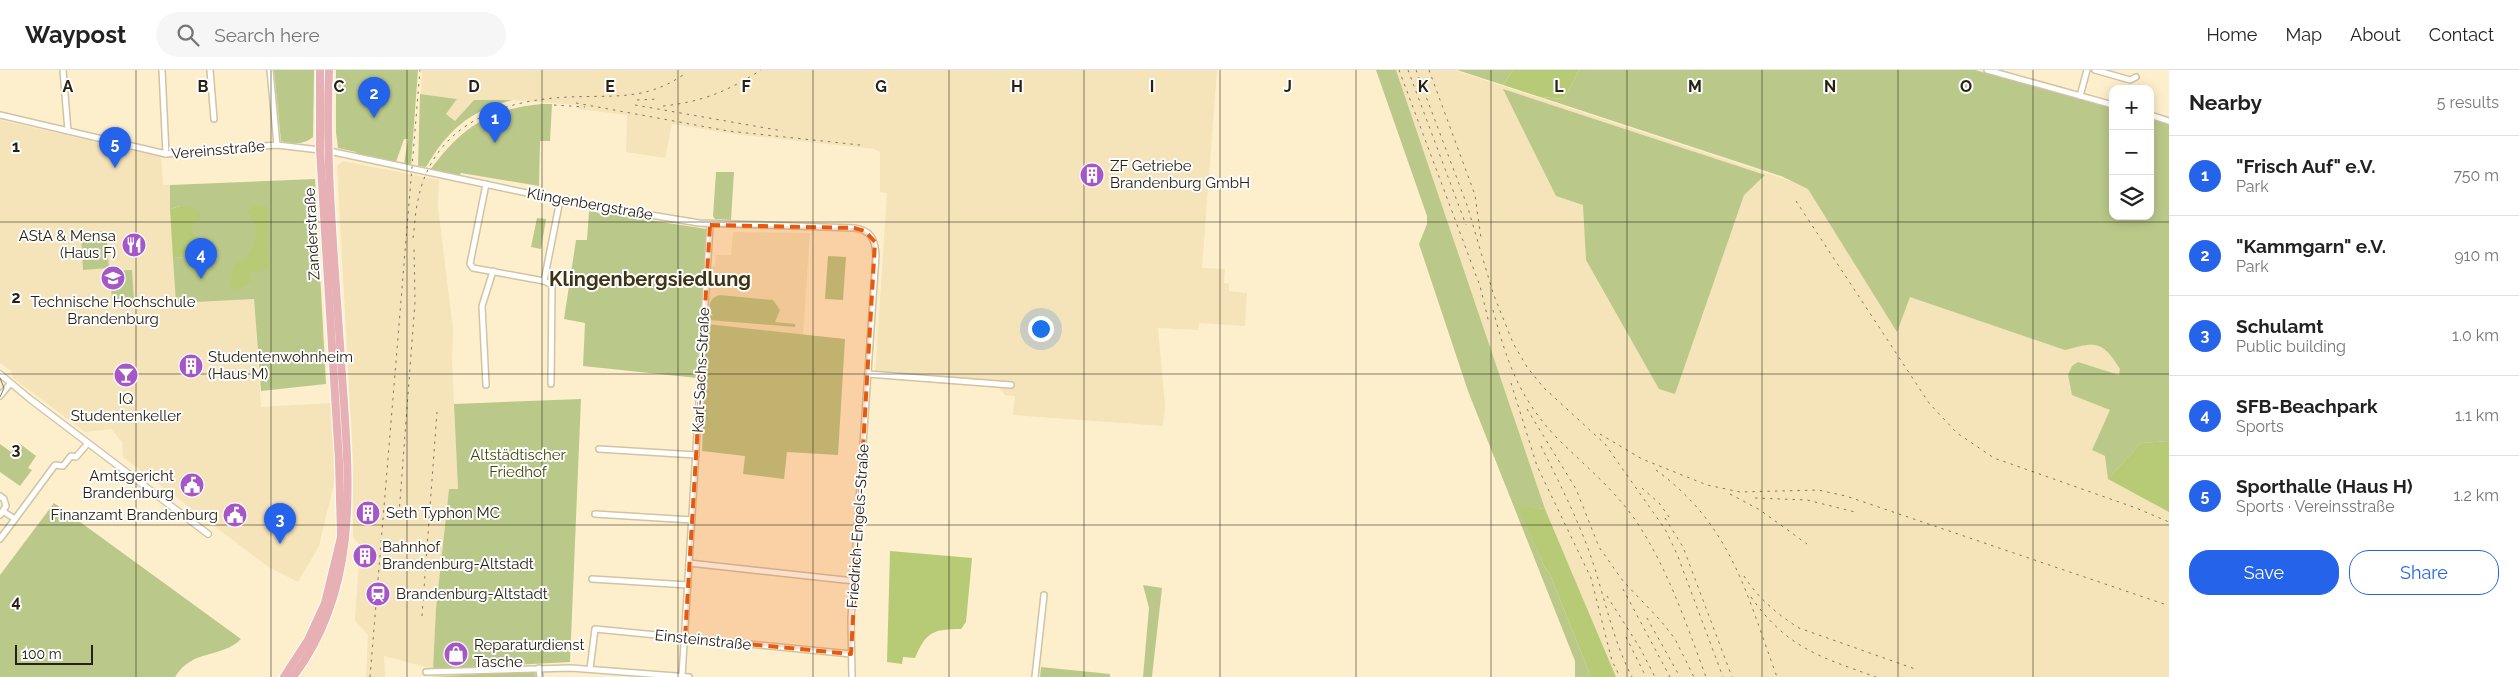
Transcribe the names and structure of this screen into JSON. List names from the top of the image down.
{
  "streets": {
    "main road": ["Zanderstraße"],
    "street": [
      "Vereinsstraße",
      "Klingenbergstraße",
      "Karl-Sachs-Straße",
      "Friedrich-Engels-Straße",
      "Einsteinstraße"
    ]
  },
  "crossings": [
    ["Vereinsstraße", "Zanderstraße"],
    ["Klingenbergstraße", "Zanderstraße"],
    ["Klingenbergstraße", "Karl-Sachs-Straße"],
    ["Klingenbergstraße", "Friedrich-Engels-Straße"],
    ["Karl-Sachs-Straße", "Einsteinstraße"],
    ["Friedrich-Engels-Straße", "Einsteinstraße"]
  ],
  "districts": ["Klingenbergsiedlung"],
  "parks": ["Altstädtischer Friedhof"],
  "places": {
    "building": [
      "ZF Getriebe Brandenburg GmbH",
      "Studentenwohnheim (Haus M)",
      "Seth Typhon MC",
      "Bahnhof Brandenburg-Altstadt"
    ],
    "restaurant": ["AStA & Mensa (Haus F)"],
    "school or university": ["Technische Hochschule Brandenburg"],
    "bar": ["IQ Studentenkeller"],
    "public building": ["Amtsgericht Brandenburg", "Finanzamt Brandenburg"],
    "station": ["Brandenburg-Altstadt"],
    "shop": ["Reparaturdienst Tasche"]
  },
  "scale_bar": "100 m",
  "page": {
    "header": "Waypost",
    "search": "Search here",
    "nav": [
      "Home",
      "Map",
      "About",
      "Contact"
    ],
    "heading": ["Nearby", "5 results"],
    "pins": [
      "2",
      "1",
      "5",
      "4",
      "3"
    ],
    "map_buttons": ["+", "−"],
    "list": [
      {
        "mark": "1",
        "name": "\"Frisch Auf\" e.V.",
        "note": "Park",
        "value": "750 m"
      },
      {
        "mark": "2",
        "name": "\"Kammgarn\" e.V.",
        "note": "Park",
        "value": "910 m"
      },
      {
        "mark": "3",
        "name": "Schulamt",
        "note": "Public building",
        "value": "1.0 km"
      },
      {
        "mark": "4",
        "name": "SFB-Beachpark",
        "note": "Sports",
        "value": "1.1 km"
      },
      {
        "mark": "5",
        "name": "Sporthalle (Haus H)",
        "note": "Sports · Vereinsstraße",
        "value": "1.2 km"
      }
    ],
    "buttons": ["Save", "Share"],
    "scale": "100 m"
  },
  "grid": {
    "columns": [
      "A",
      "B",
      "C",
      "D",
      "E",
      "F",
      "G",
      "H",
      "I",
      "J",
      "K",
      "L",
      "M",
      "N",
      "O"
    ],
    "rows": [
      "1",
      "2",
      "3",
      "4"
    ]
  }
}
